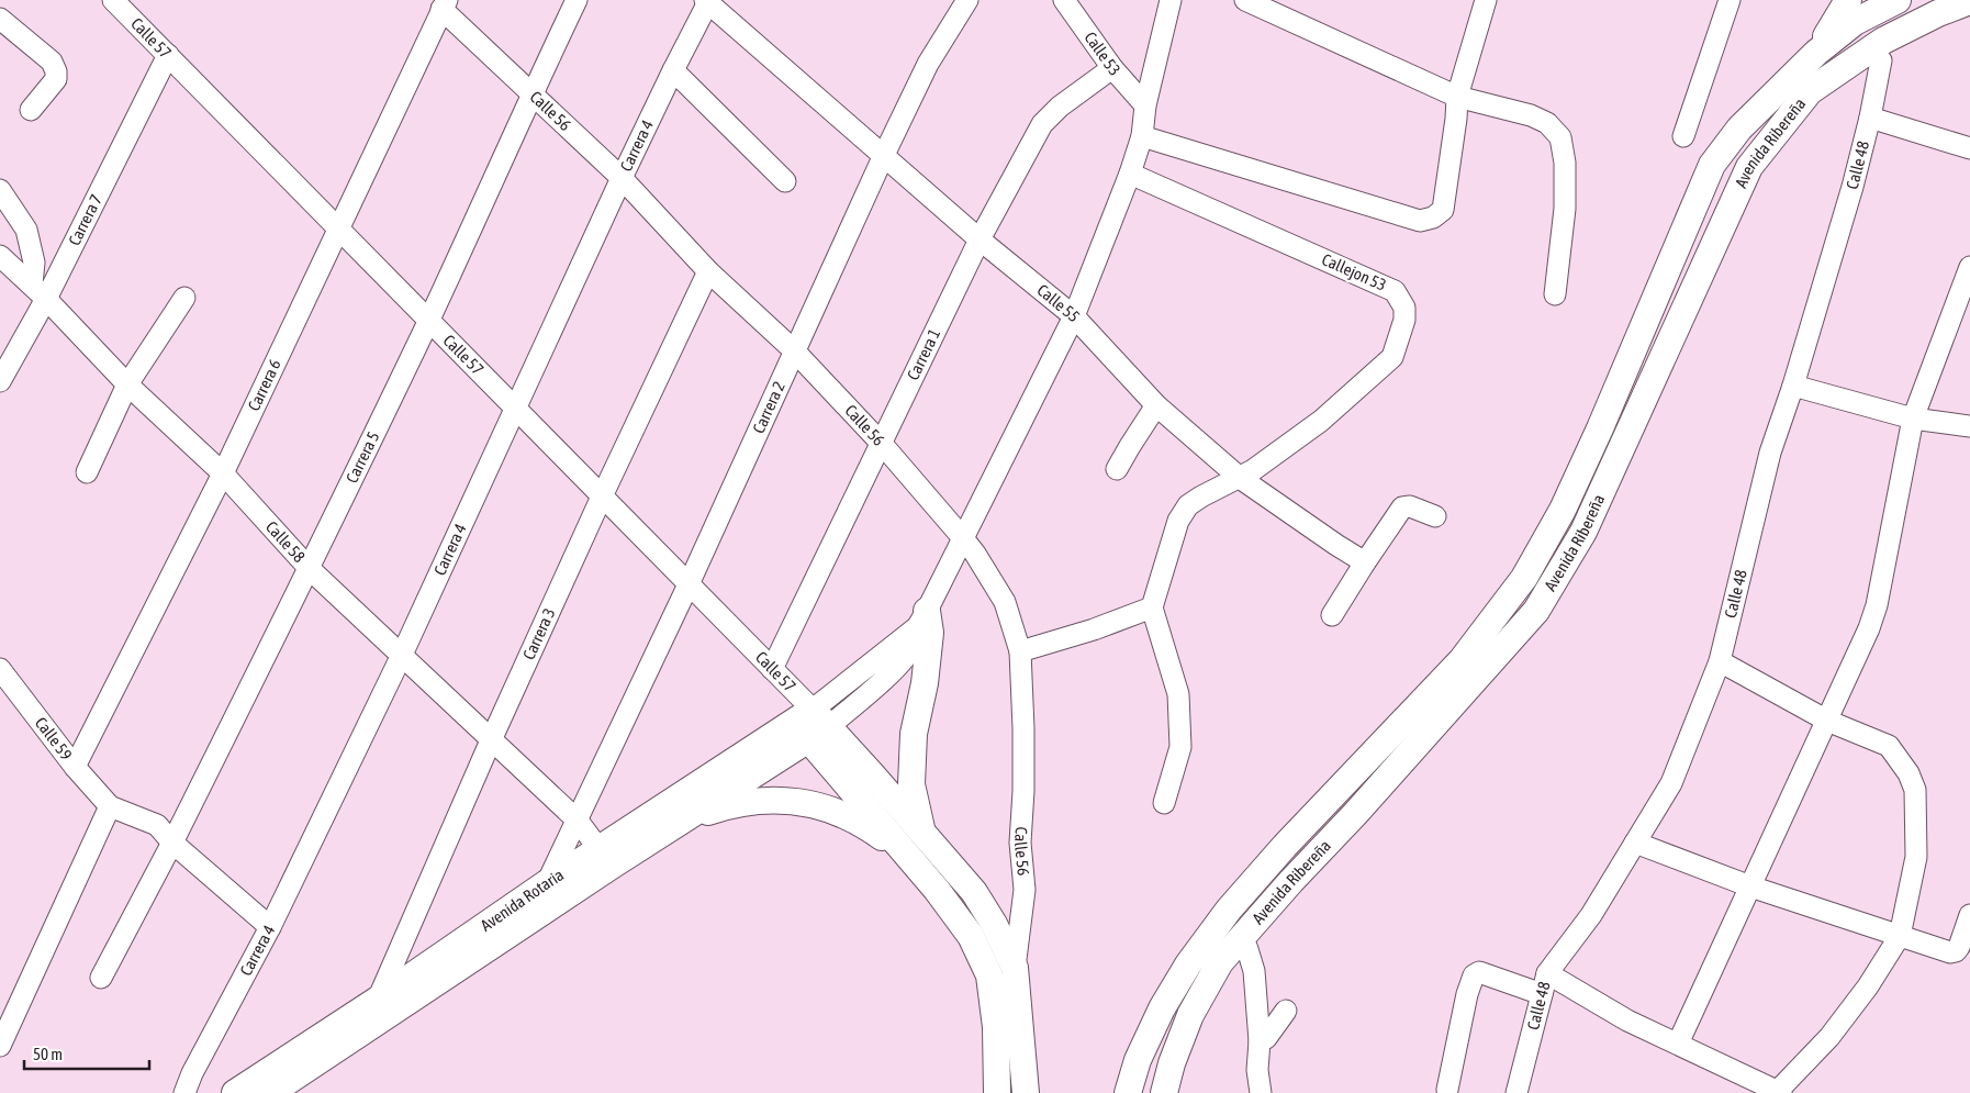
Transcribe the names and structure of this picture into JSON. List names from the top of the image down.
{
  "streets": {
    "main road": ["Avenida Ribereña", "Avenida Rotaria"],
    "street": [
      "Calle 57",
      "Calle 53",
      "Calle 56",
      "Carrera 4",
      "Calle 48",
      "Carrera 7",
      "Callejon 53",
      "Calle 55",
      "Carrera 1",
      "Carrera 6",
      "Carrera 2",
      "Carrera 5",
      "Calle 58",
      "Carrera 3",
      "Calle 59"
    ]
  },
  "crossings": [
    ["Calle 57", "Carrera 4"],
    ["Calle 57", "Carrera 7"],
    ["Calle 57", "Carrera 1"],
    ["Calle 57", "Carrera 6"],
    ["Calle 57", "Carrera 2"],
    ["Calle 57", "Carrera 5"],
    ["Calle 57", "Carrera 3"],
    ["Calle 57", "Avenida Rotaria"],
    ["Calle 53", "Carrera 1"],
    ["Calle 56", "Carrera 4"],
    ["Calle 56", "Carrera 1"],
    ["Calle 56", "Carrera 6"],
    ["Calle 56", "Carrera 2"],
    ["Calle 56", "Carrera 5"],
    ["Calle 56", "Carrera 3"],
    ["Carrera 4", "Calle 55"],
    ["Carrera 4", "Calle 58"],
    ["Carrera 7", "Calle 58"],
    ["Callejon 53", "Calle 55"],
    ["Calle 55", "Carrera 1"],
    ["Calle 55", "Carrera 2"],
    ["Carrera 6", "Calle 58"],
    ["Carrera 6", "Calle 59"],
    ["Carrera 2", "Calle 58"],
    ["Carrera 2", "Avenida Rotaria"],
    ["Carrera 5", "Calle 58"],
    ["Calle 58", "Carrera 3"],
    ["Calle 58", "Avenida Rotaria"],
    ["Carrera 3", "Avenida Rotaria"]
  ],
  "scale_bar": "50 m"
}
